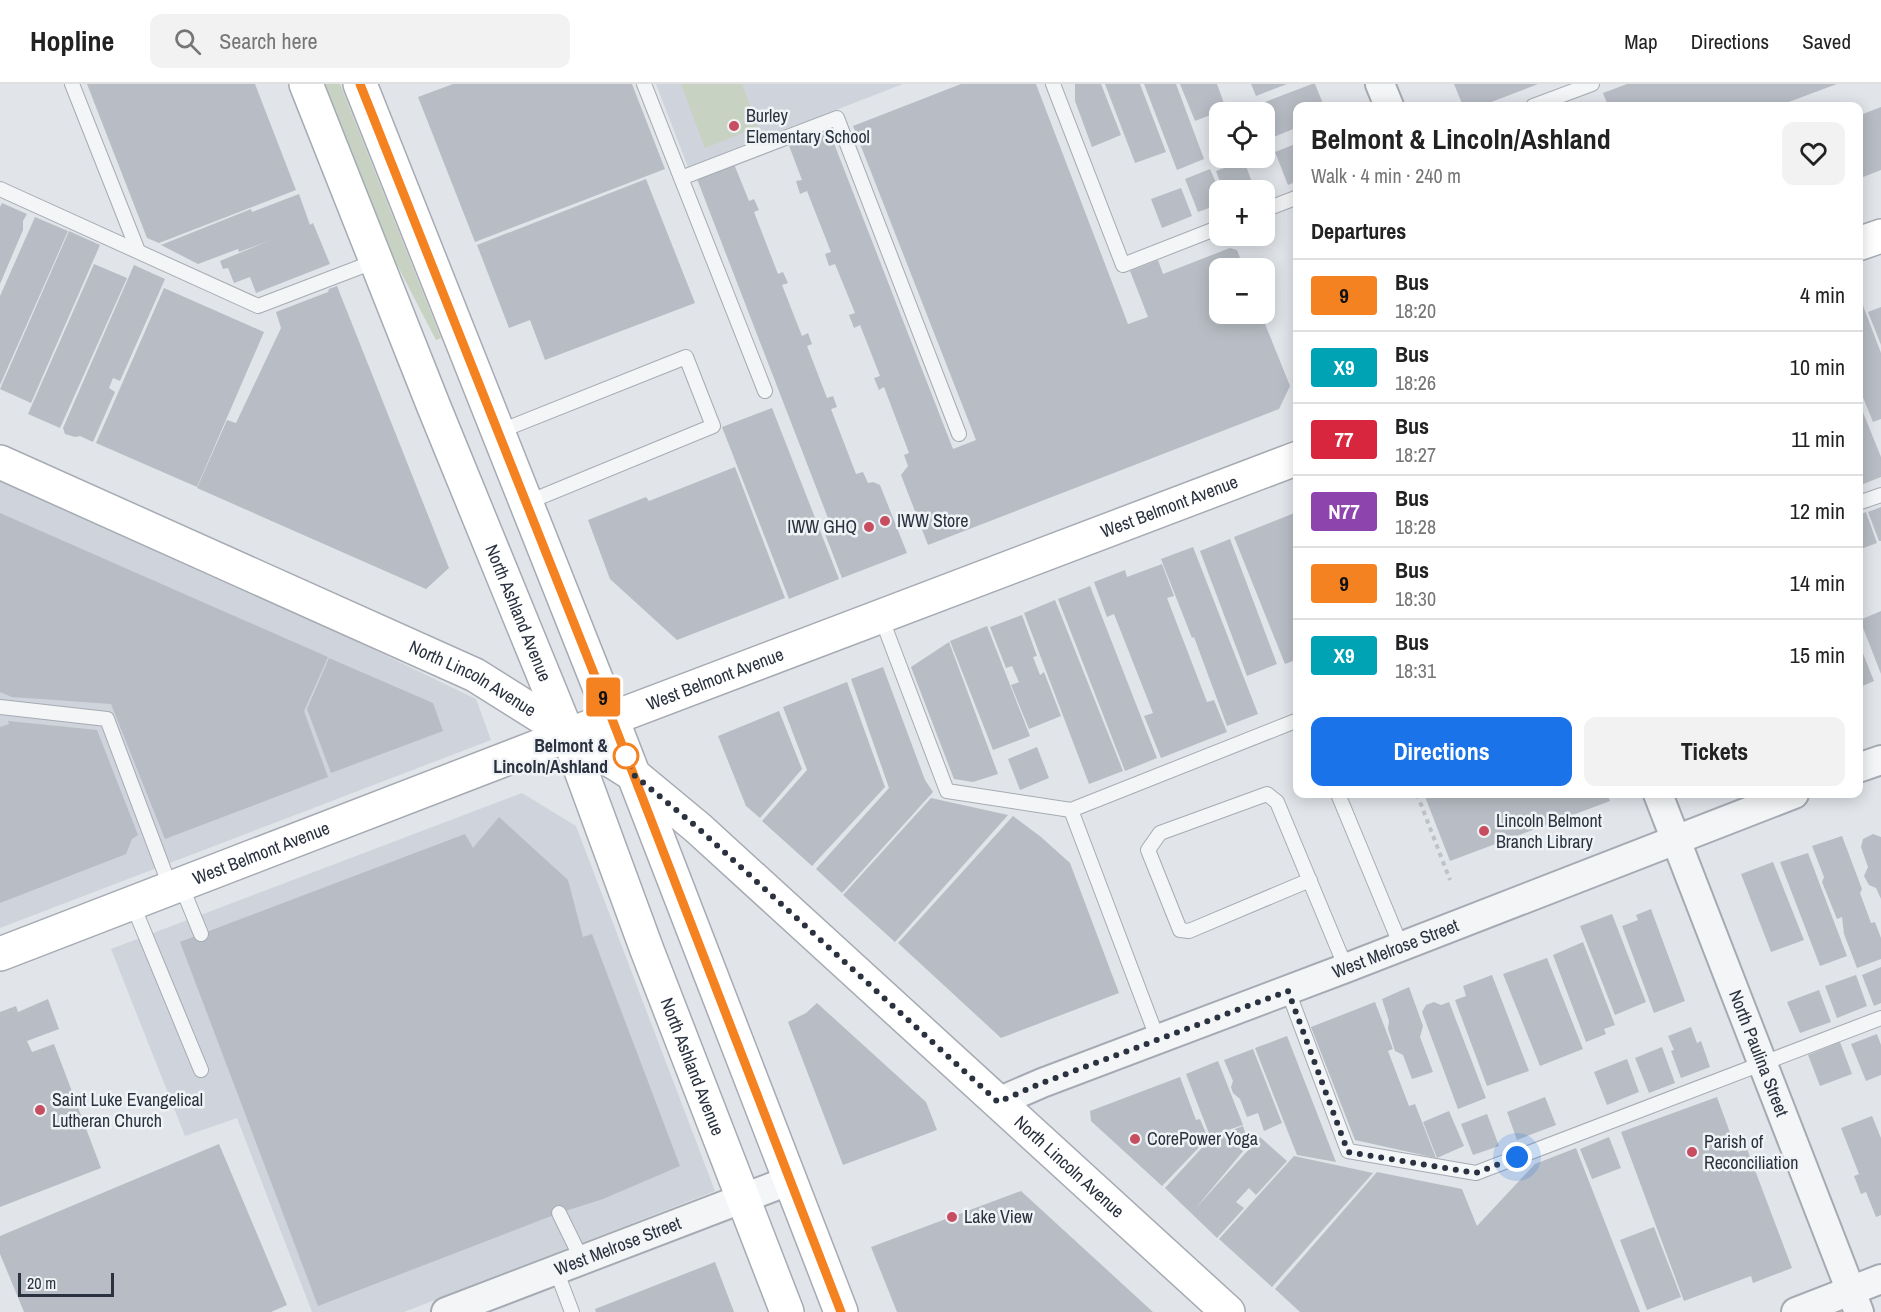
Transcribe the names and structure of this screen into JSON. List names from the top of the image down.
{
  "streets": {
    "main road": ["West Belmont Avenue", "North Ashland Avenue", "North Lincoln Avenue"],
    "street": ["West Melrose Street", "North Paulina Street"]
  },
  "crossings": [
    ["West Belmont Avenue", "North Ashland Avenue"],
    ["West Belmont Avenue", "North Lincoln Avenue"],
    ["North Ashland Avenue", "North Lincoln Avenue"],
    ["North Ashland Avenue", "West Melrose Street"],
    ["North Lincoln Avenue", "West Melrose Street"],
    ["West Melrose Street", "North Paulina Street"]
  ],
  "places": [
    "Burley Elementary School",
    "IWW Store",
    "IWW GHQ",
    "Belmont & Lincoln/Ashland",
    "Lincoln Belmont Branch Library",
    "Saint Luke Evangelical Lutheran Church",
    "CorePower Yoga",
    "Parish of Reconciliation",
    "Lake View"
  ],
  "lines": ["bus line 9"],
  "scale_bar": "20 m",
  "page": {
    "header": "Hopline",
    "search": "Search here",
    "nav": ["Map", "Directions", "Saved"],
    "on_map": "9",
    "map_buttons": ["+", "−"],
    "heading": [
      ["Belmont & Lincoln/Ashland", "Walk · 4 min · 240 m"],
      "Departures"
    ],
    "list": [
      {
        "mark": "9",
        "name": "Bus",
        "note": "18:20",
        "value": "4 min"
      },
      {
        "mark": "X9",
        "name": "Bus",
        "note": "18:26",
        "value": "10 min"
      },
      {
        "mark": "77",
        "name": "Bus",
        "note": "18:27",
        "value": "11 min"
      },
      {
        "mark": "N77",
        "name": "Bus",
        "note": "18:28",
        "value": "12 min"
      },
      {
        "mark": "9",
        "name": "Bus",
        "note": "18:30",
        "value": "14 min"
      },
      {
        "mark": "X9",
        "name": "Bus",
        "note": "18:31",
        "value": "15 min"
      }
    ],
    "buttons": ["Directions", "Tickets"],
    "scale": "20 m"
  }
}
